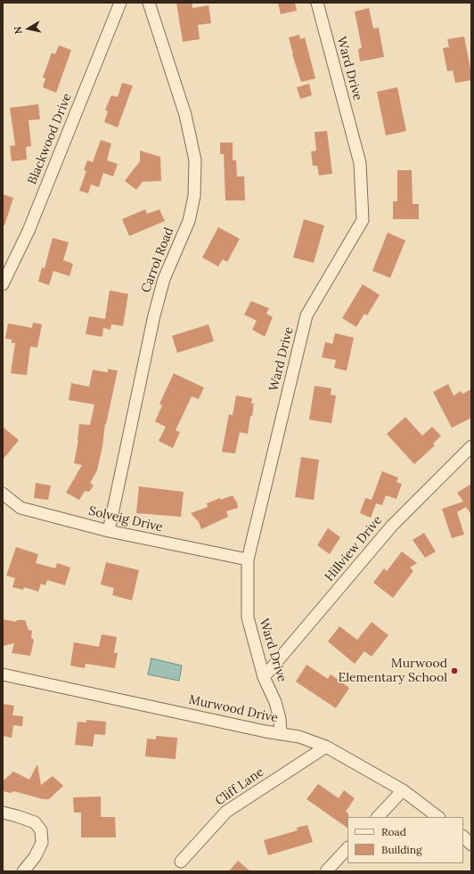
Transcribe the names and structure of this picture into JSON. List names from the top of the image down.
{
  "streets": {
    "street": [
      "Ward Drive",
      "Blackwood Drive",
      "Carrol Road",
      "Solveig Drive",
      "Hillview Drive",
      "Murwood Drive",
      "Cliff Lane"
    ]
  },
  "crossings": [
    ["Ward Drive", "Solveig Drive"],
    ["Ward Drive", "Hillview Drive"],
    ["Ward Drive", "Murwood Drive"],
    ["Carrol Road", "Solveig Drive"],
    ["Murwood Drive", "Cliff Lane"]
  ],
  "places": ["Murwood Elementary School"],
  "legend": ["Road", "Building"],
  "north": "left"
}
